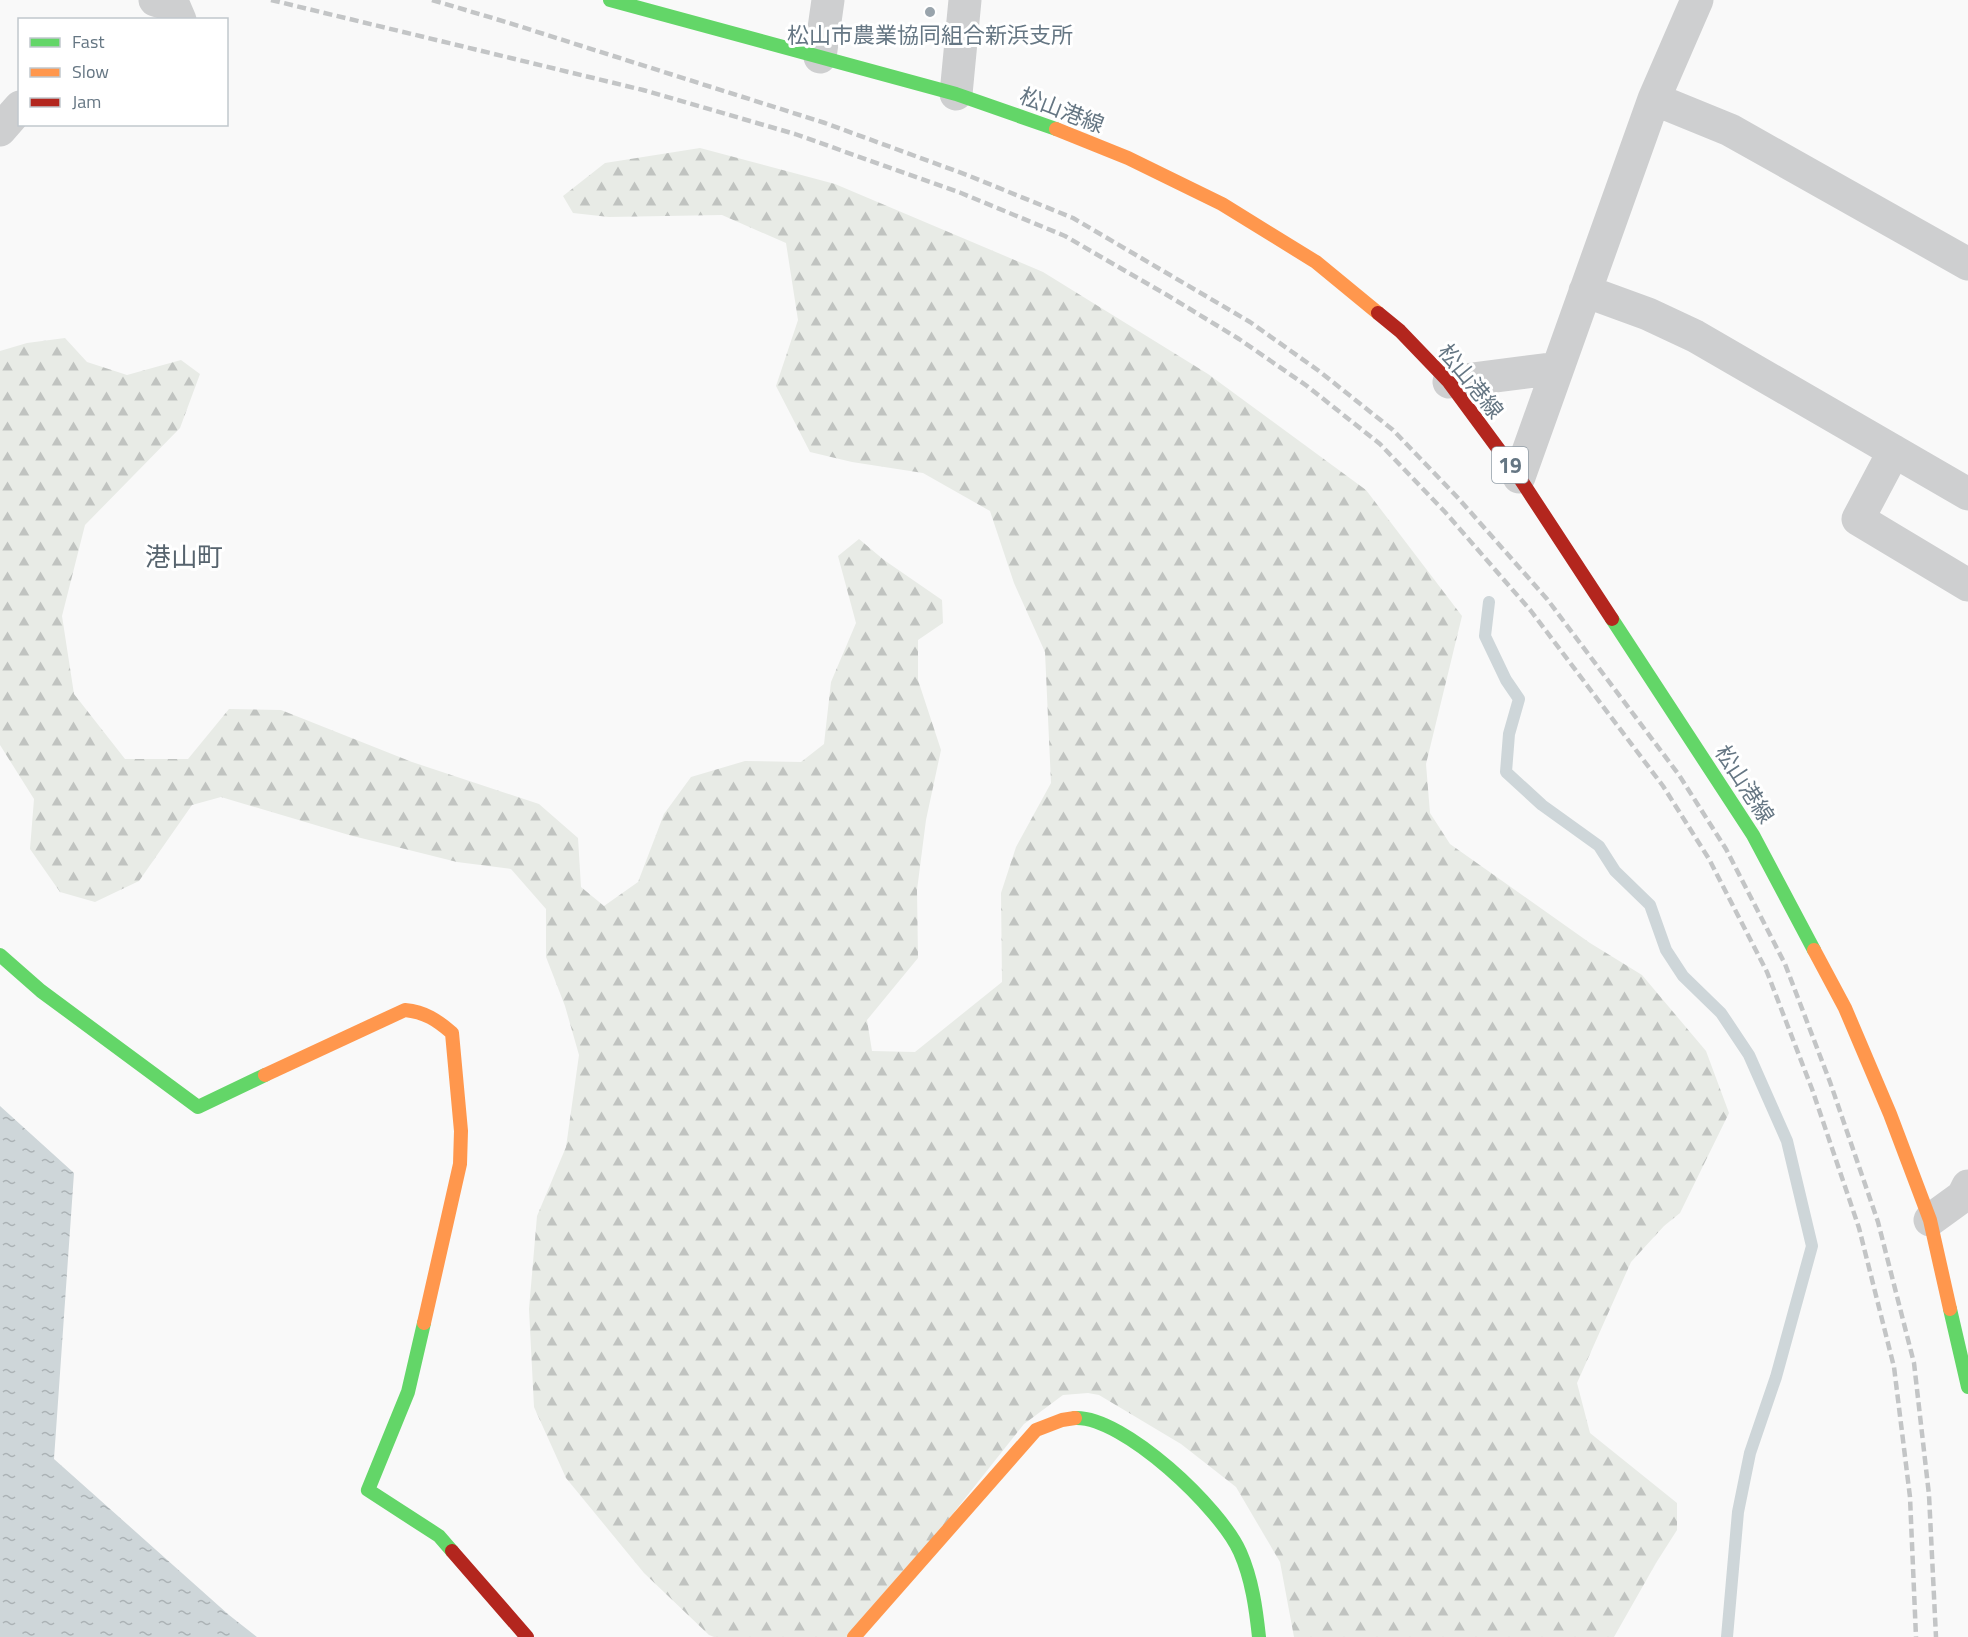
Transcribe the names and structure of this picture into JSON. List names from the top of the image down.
{
  "streets": {
    "main road": ["松山港線", "19"]
  },
  "districts": ["港山町"],
  "places": ["松山市農業協同組合新浜支所"],
  "legend": ["Fast", "Slow", "Jam"]
}
